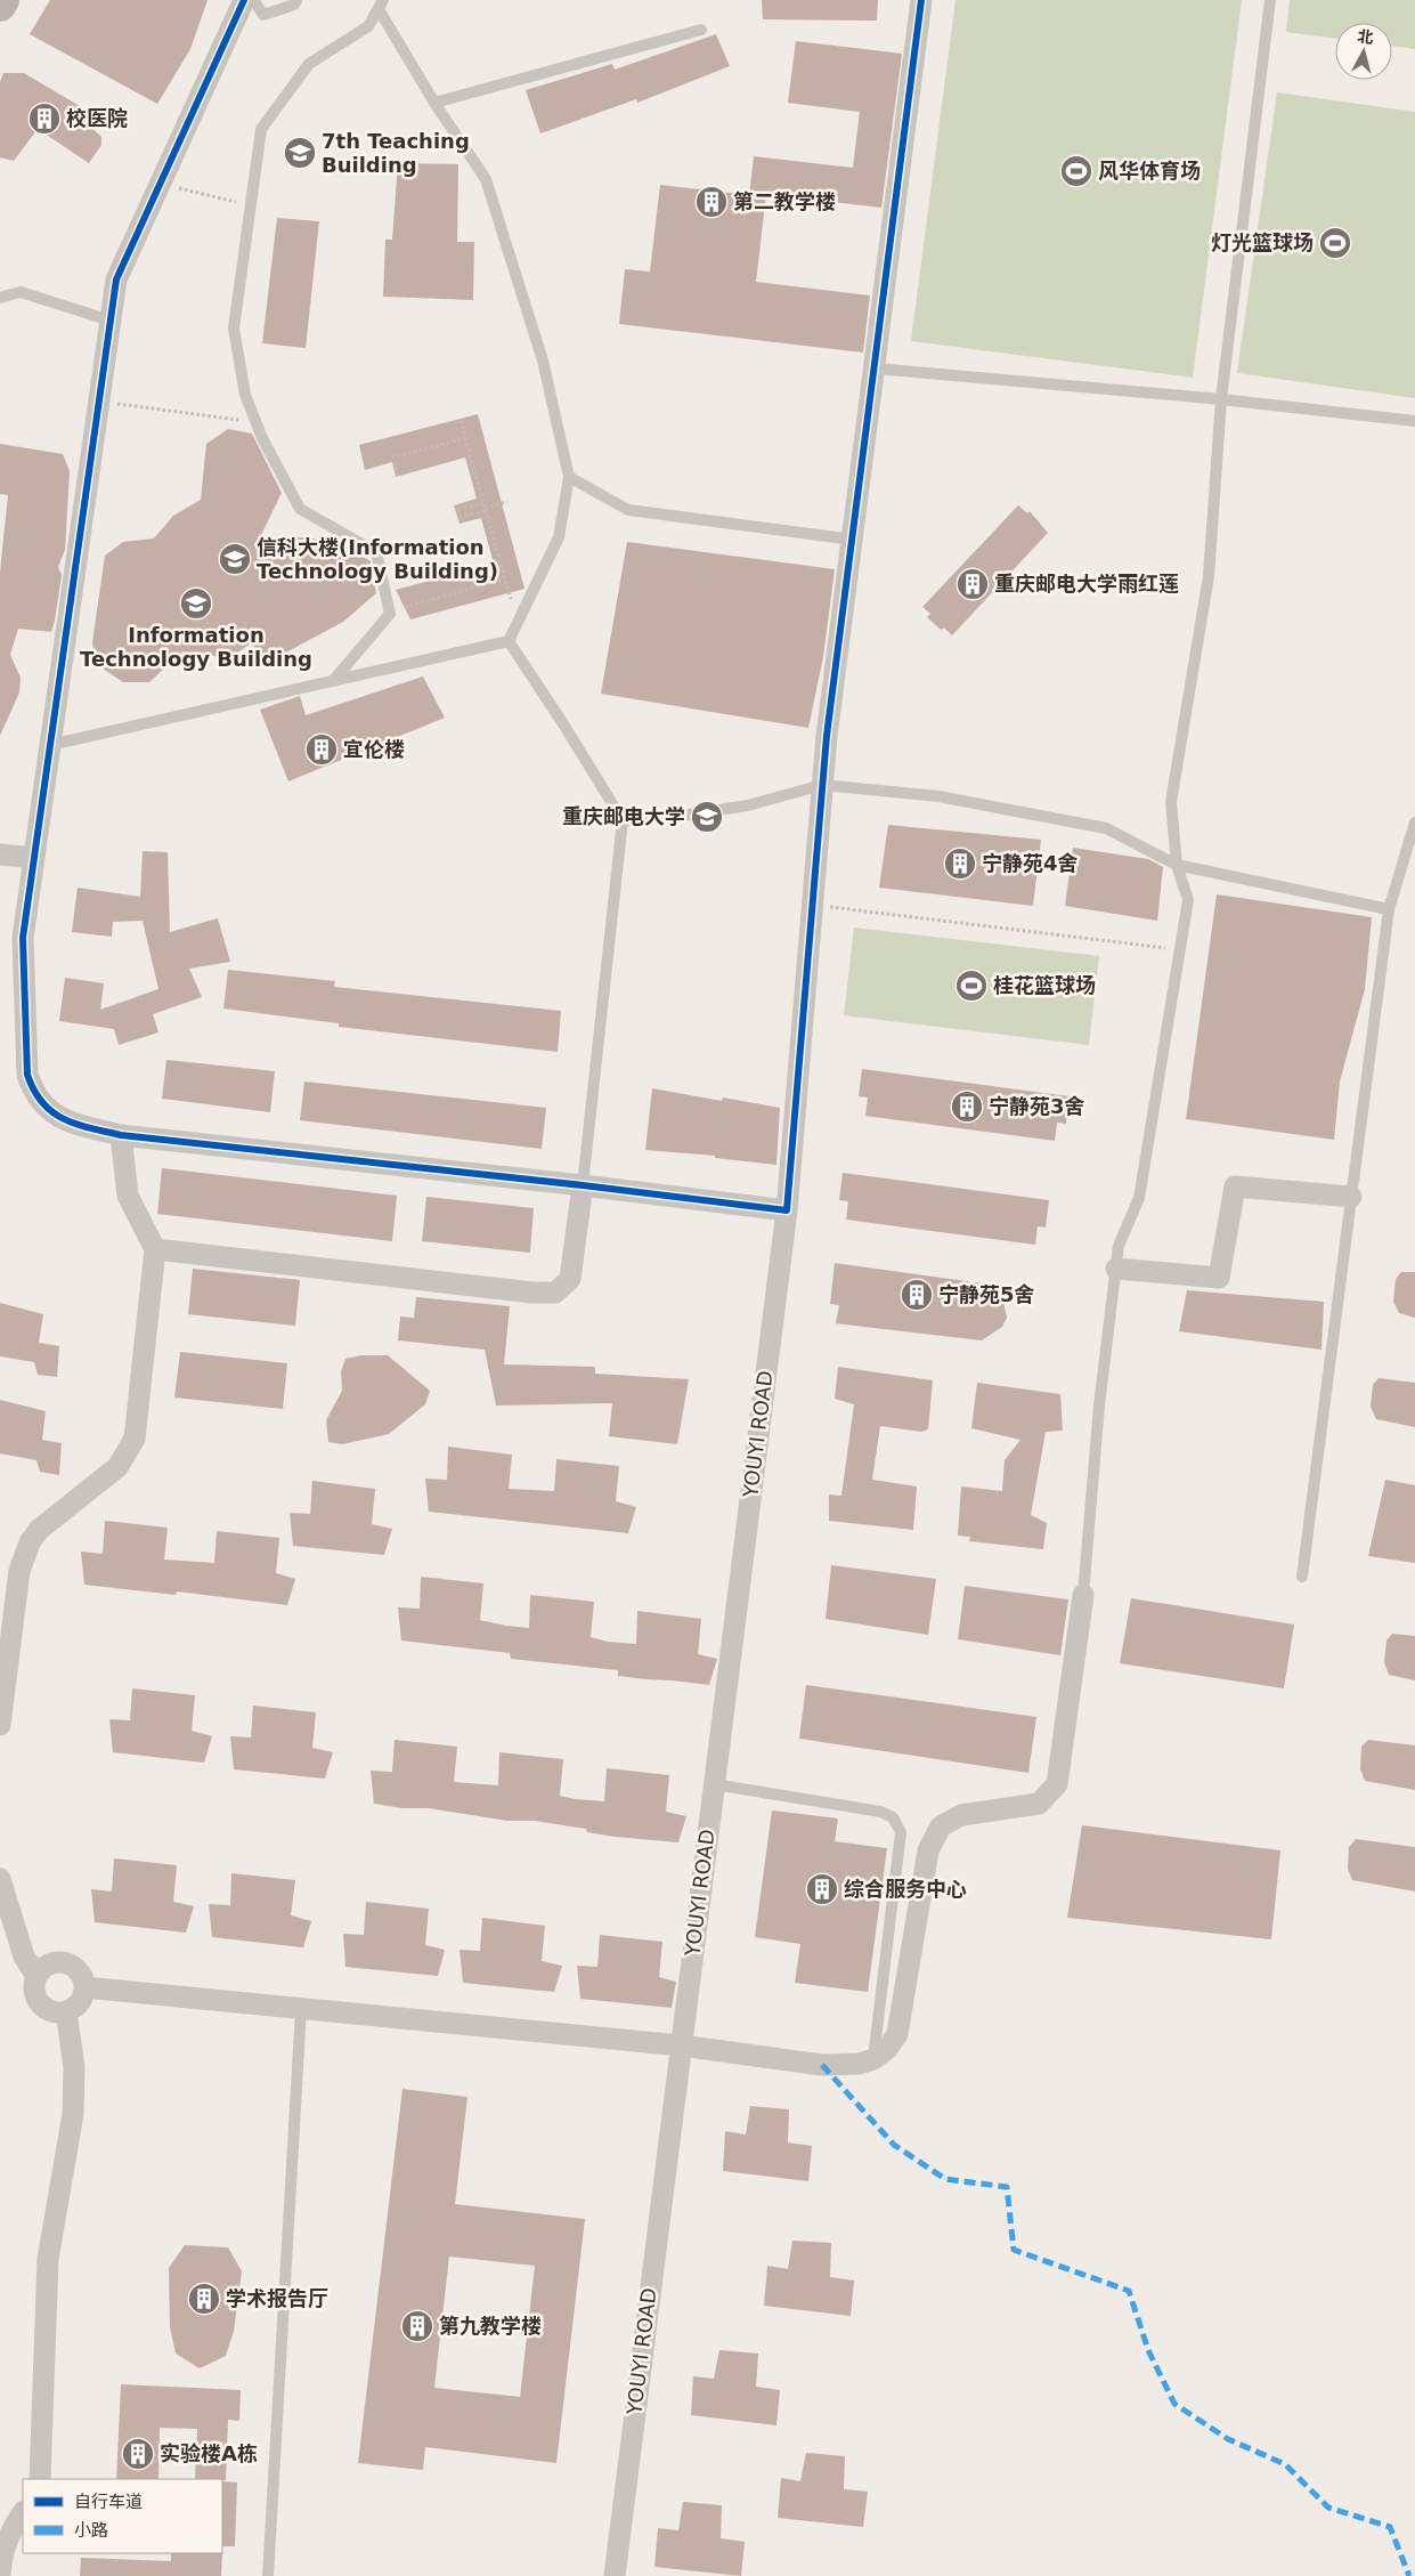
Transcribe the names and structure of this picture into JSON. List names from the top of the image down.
{
  "streets": {
    "street": ["YOUYI ROAD"]
  },
  "places": {
    "building": [
      "校医院",
      "第二教学楼",
      "重庆邮电大学雨红莲",
      "宜伦楼",
      "宁静苑4舍",
      "宁静苑3舍",
      "宁静苑5舍",
      "综合服务中心",
      "学术报告厅",
      "第九教学楼",
      "实验楼A栋"
    ],
    "school or university": [
      "7th Teaching Building",
      "信科大楼(Information Technology Building)",
      "Information Technology Building",
      "重庆邮电大学"
    ],
    "sports": ["风华体育场", "灯光篮球场", "桂花篮球场"]
  },
  "legend": ["自行车道", "小路"],
  "north": "top"
}
